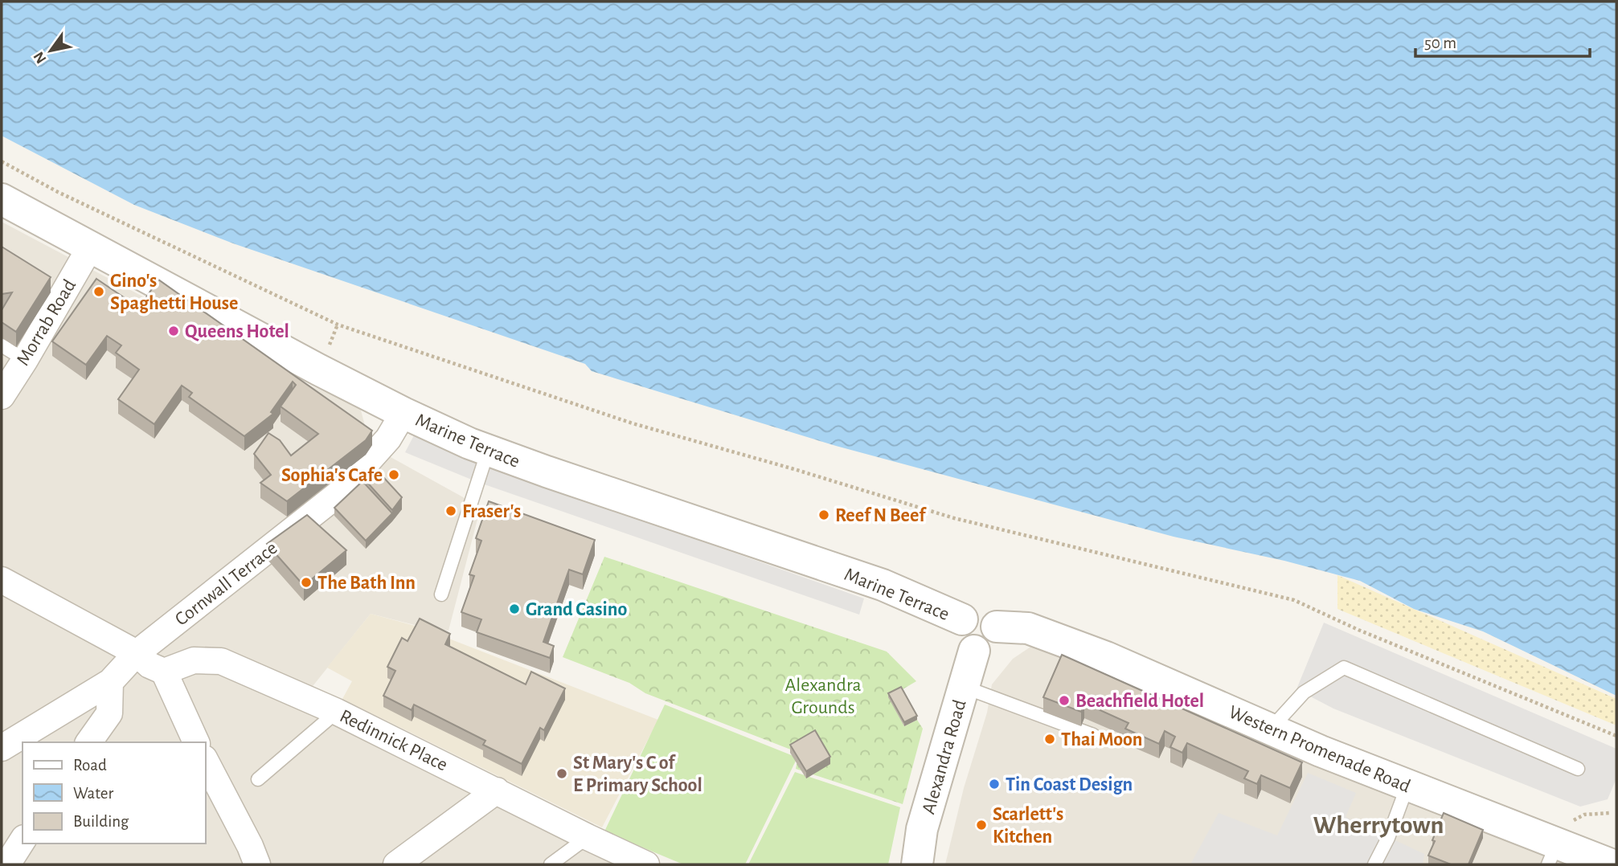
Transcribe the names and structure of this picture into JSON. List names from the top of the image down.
{
  "streets": {
    "street": [
      "Morrab Road",
      "Marine Terrace",
      "Cornwall Terrace",
      "Redinnick Place",
      "Western Promenade Road",
      "Alexandra Road"
    ]
  },
  "crossings": [
    ["Morrab Road", "Marine Terrace"],
    ["Marine Terrace", "Cornwall Terrace"],
    ["Marine Terrace", "Western Promenade Road"],
    ["Marine Terrace", "Alexandra Road"],
    ["Western Promenade Road", "Alexandra Road"]
  ],
  "districts": ["Wherrytown"],
  "parks": ["Alexandra Grounds"],
  "places": [
    "Gino's Spaghetti House",
    "Queens Hotel",
    "Sophia's Cafe",
    "Fraser's",
    "Reef N Beef",
    "The Bath Inn",
    "Grand Casino",
    "Beachfield Hotel",
    "Thai Moon",
    "St Mary's C of E Primary School",
    "Tin Coast Design",
    "Scarlett's Kitchen"
  ],
  "legend": ["Road", "Water", "Building"],
  "scale_bar": "50 m",
  "north": "bottom left"
}
